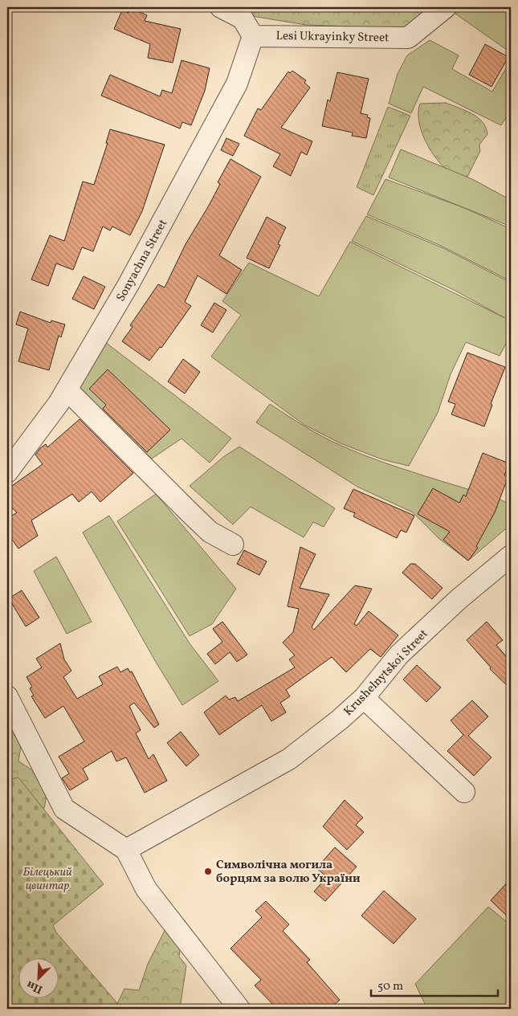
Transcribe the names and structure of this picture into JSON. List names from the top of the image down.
{
  "streets": {
    "street": ["Lesi Ukrayinky Street", "Sonyachna Street", "Krushelnytskoi Street"]
  },
  "crossings": [
    ["Lesi Ukrayinky Street", "Sonyachna Street"]
  ],
  "parks": ["Білецький цвинтар"],
  "places": ["Символічна могила борцям за волю України"],
  "scale_bar": "50 m",
  "north": "bottom left"
}
